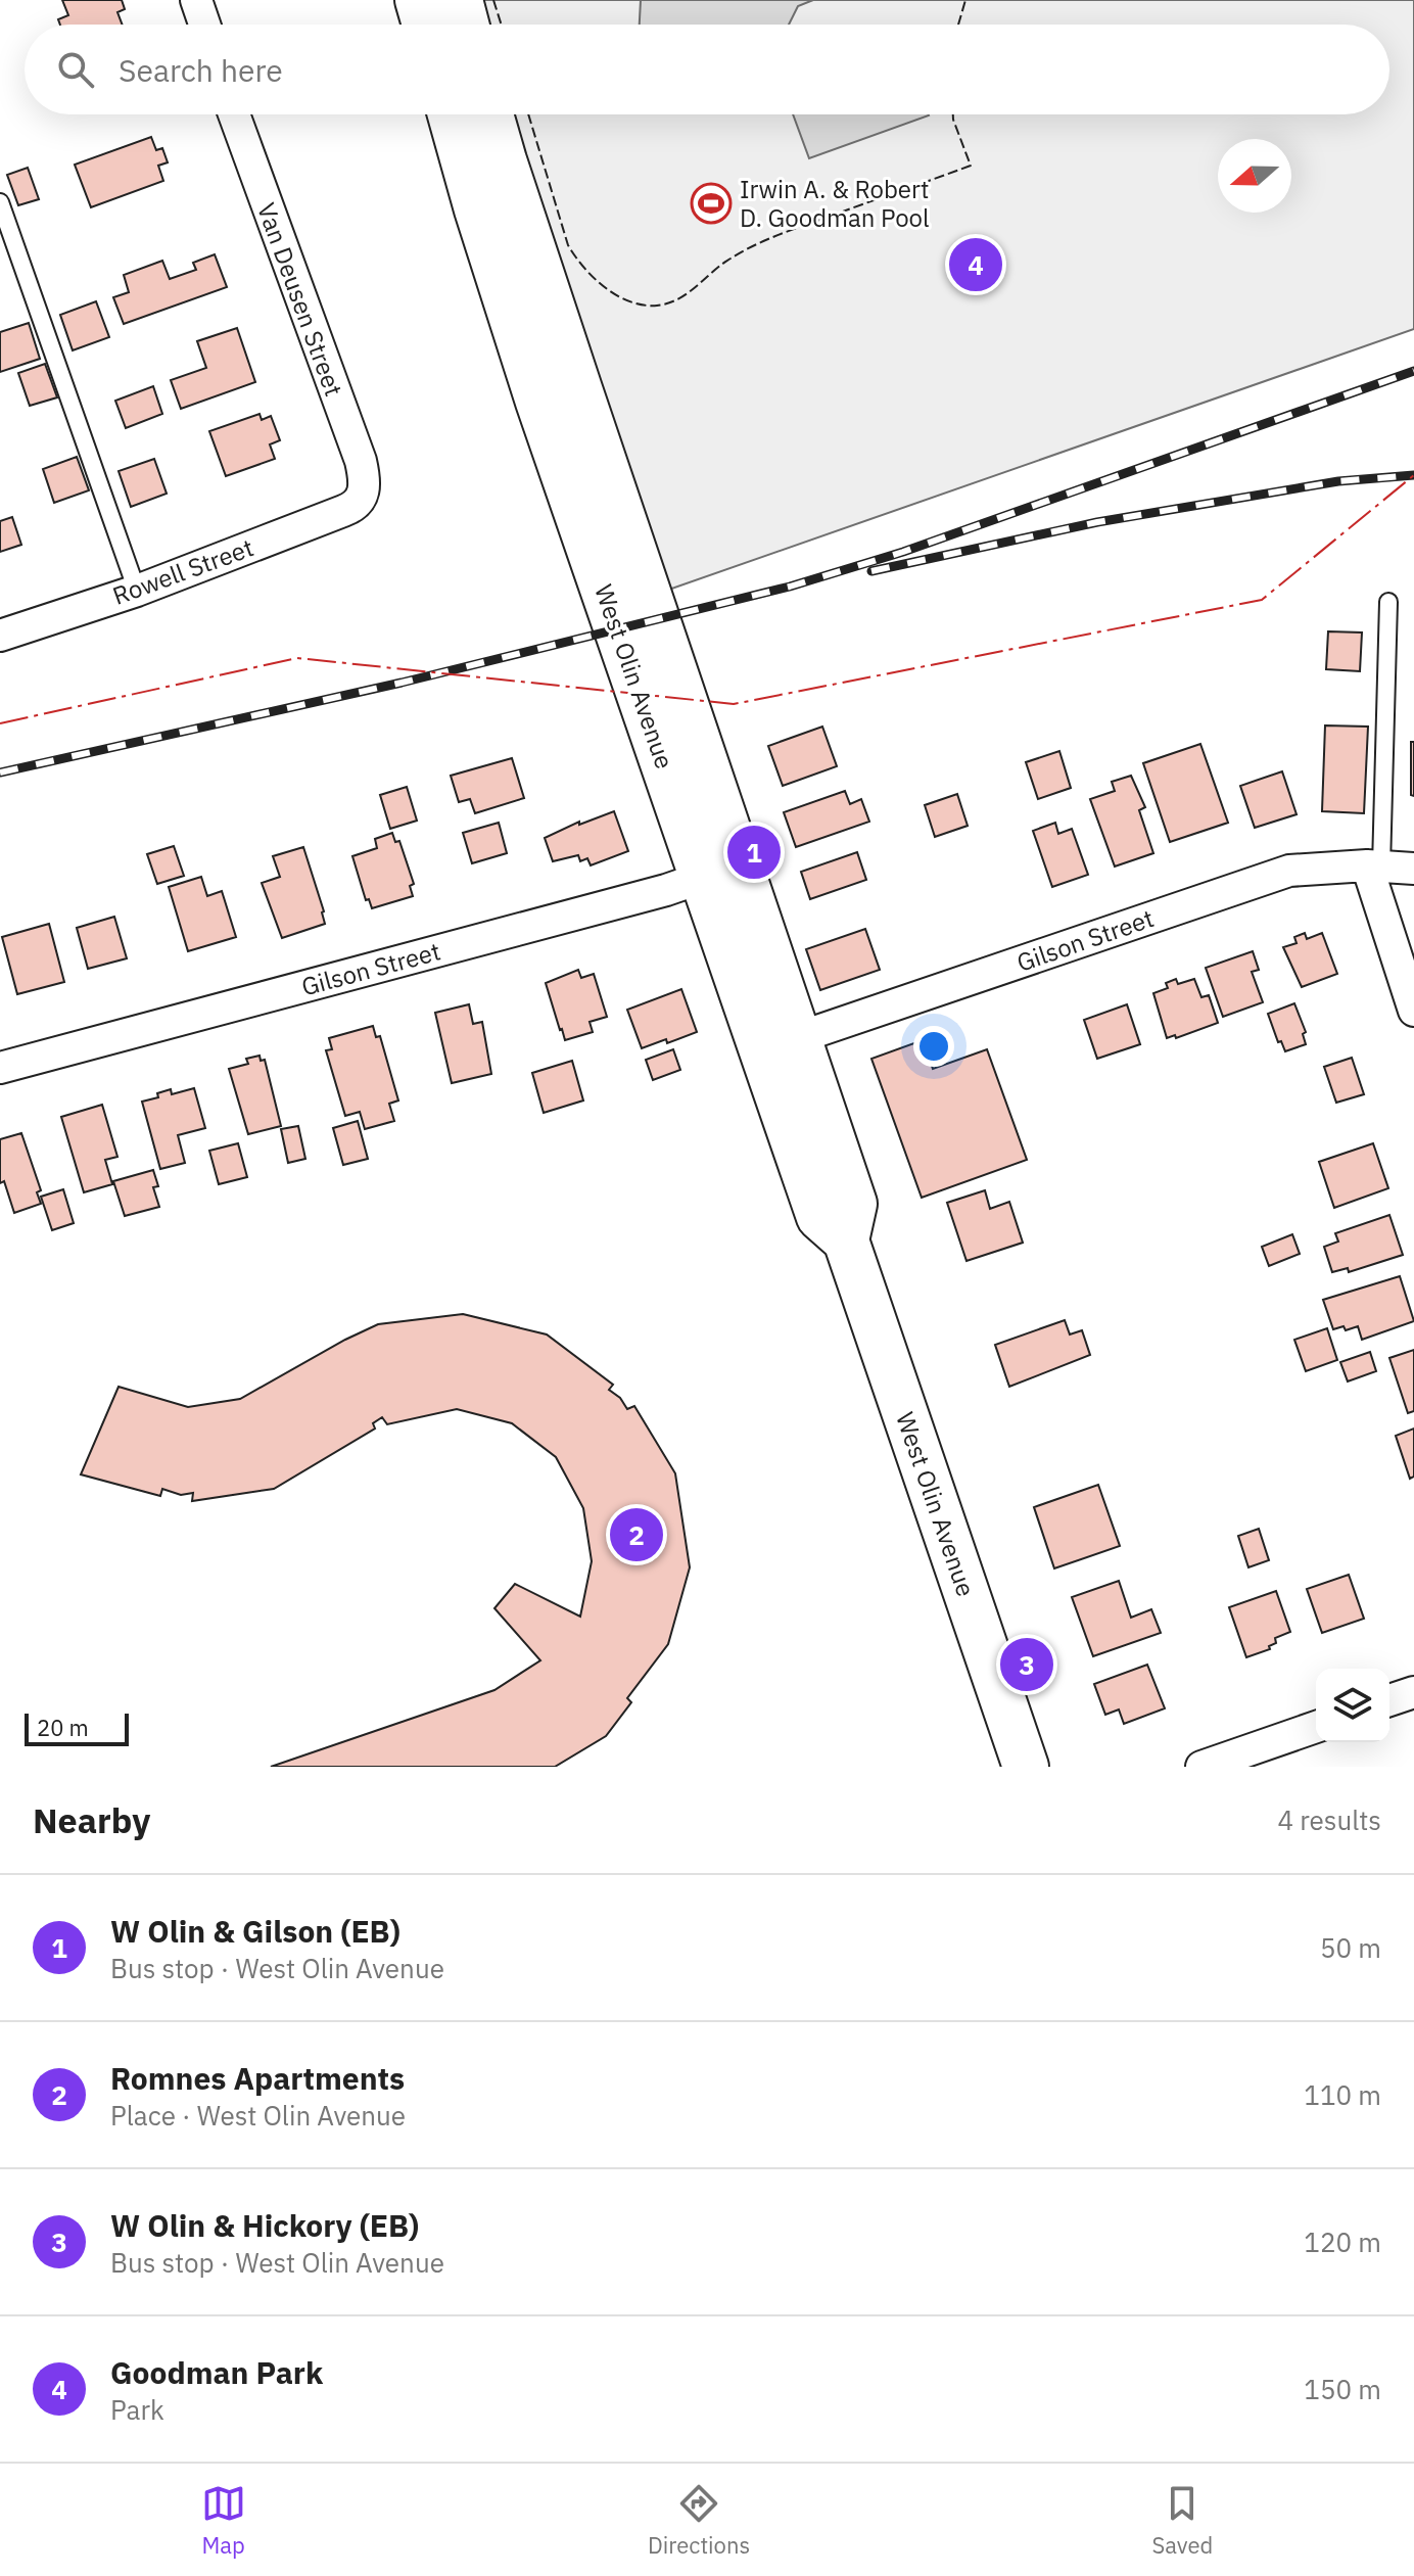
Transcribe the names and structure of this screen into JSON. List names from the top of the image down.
{
  "streets": {
    "street": [
      "Van Deusen Street",
      "Rowell Street",
      "West Olin Avenue",
      "Gilson Street"
    ]
  },
  "crossings": [
    ["Van Deusen Street", "Rowell Street"],
    ["West Olin Avenue", "Gilson Street"]
  ],
  "places": {
    "sports": ["Irwin A. & Robert D. Goodman Pool"]
  },
  "scale_bar": "20 m",
  "north": "left",
  "page": {
    "search": "Search here",
    "pins": [
      "4",
      "1",
      "2",
      "3"
    ],
    "scale": "20 m",
    "heading": ["Nearby", "4 results"],
    "list": [
      {
        "mark": "1",
        "name": "W Olin & Gilson (EB)",
        "note": "Bus stop · West Olin Avenue",
        "value": "50 m"
      },
      {
        "mark": "2",
        "name": "Romnes Apartments",
        "note": "Place · West Olin Avenue",
        "value": "110 m"
      },
      {
        "mark": "3",
        "name": "W Olin & Hickory (EB)",
        "note": "Bus stop · West Olin Avenue",
        "value": "120 m"
      },
      {
        "mark": "4",
        "name": "Goodman Park",
        "note": "Park",
        "value": "150 m"
      }
    ],
    "nav": ["Map", "Directions", "Saved"]
  }
}
